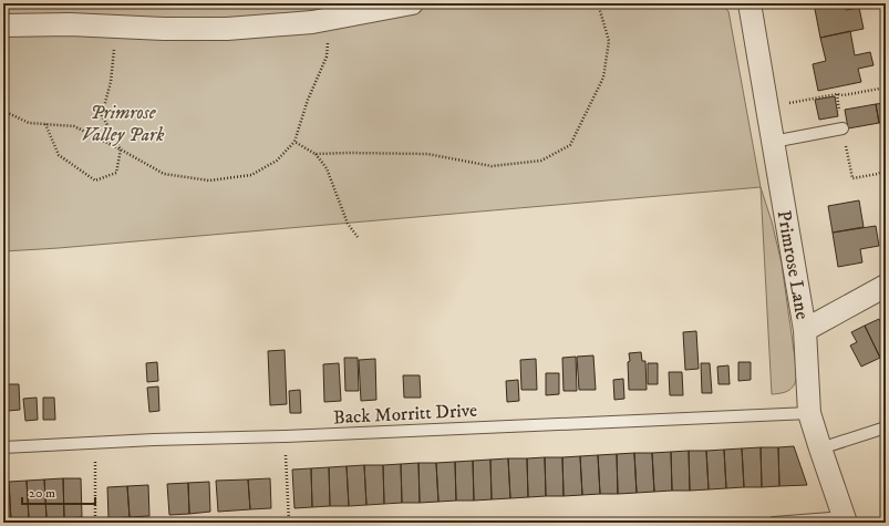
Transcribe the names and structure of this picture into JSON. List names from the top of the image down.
{
  "streets": {
    "street": ["Primrose Lane"],
    "lane": ["Back Morritt Drive"]
  },
  "crossings": [
    ["Primrose Lane", "Back Morritt Drive"]
  ],
  "parks": ["Primrose Valley Park"],
  "scale_bar": "20 m"
}
